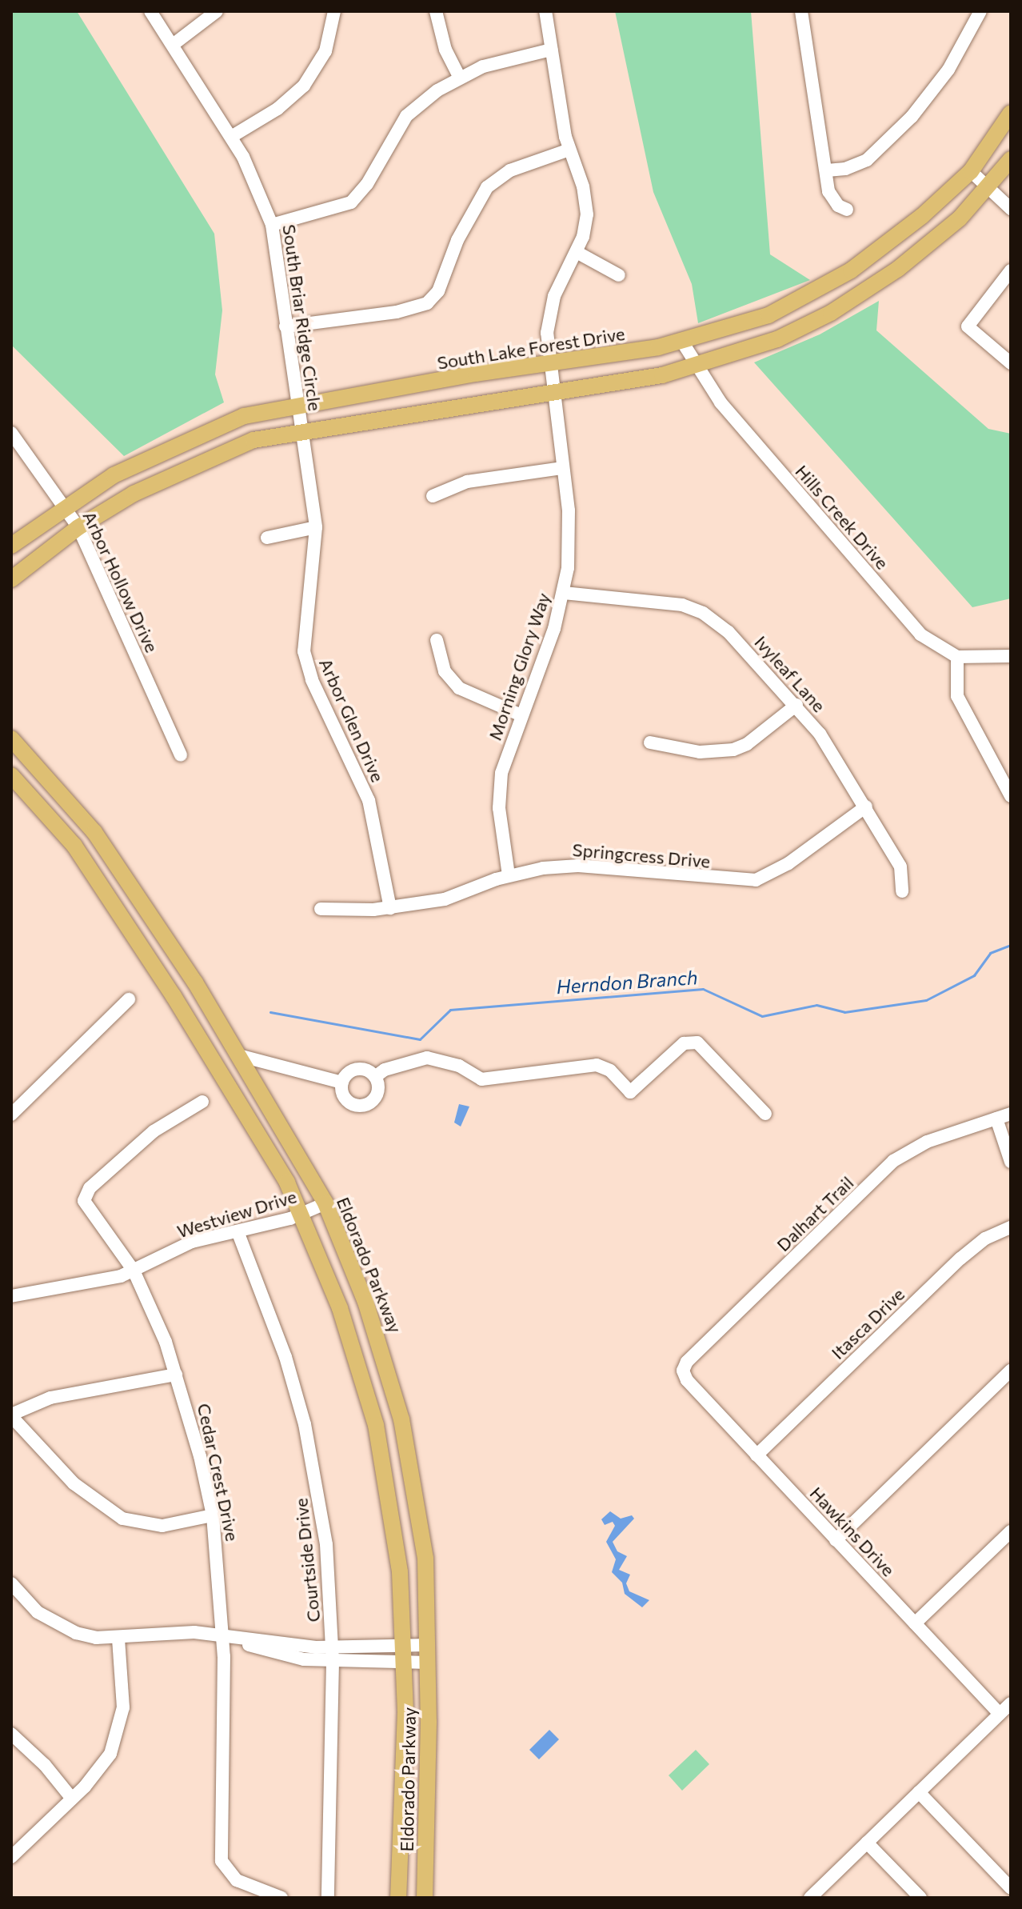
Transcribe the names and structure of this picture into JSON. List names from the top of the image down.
{
  "streets": {
    "main road": ["South Lake Forest Drive", "Eldorado Parkway"],
    "street": [
      "South Briar Ridge Circle",
      "Hills Creek Drive",
      "Arbor Hollow Drive",
      "Morning Glory Way",
      "Ivyleaf Lane",
      "Arbor Glen Drive",
      "Springcress Drive",
      "Westview Drive",
      "Dalhart Trail",
      "Itasca Drive",
      "Cedar Crest Drive",
      "Hawkins Drive",
      "Courtside Drive"
    ]
  },
  "crossings": [
    ["South Briar Ridge Circle", "South Lake Forest Drive"],
    ["South Briar Ridge Circle", "Arbor Glen Drive"],
    ["South Lake Forest Drive", "Hills Creek Drive"],
    ["South Lake Forest Drive", "Arbor Hollow Drive"],
    ["South Lake Forest Drive", "Morning Glory Way"],
    ["Morning Glory Way", "Ivyleaf Lane"],
    ["Morning Glory Way", "Springcress Drive"],
    ["Ivyleaf Lane", "Springcress Drive"],
    ["Arbor Glen Drive", "Springcress Drive"],
    ["Westview Drive", "Eldorado Parkway"],
    ["Westview Drive", "Cedar Crest Drive"],
    ["Westview Drive", "Courtside Drive"],
    ["Dalhart Trail", "Hawkins Drive"],
    ["Itasca Drive", "Hawkins Drive"]
  ],
  "water": ["Herndon Branch"]
}
